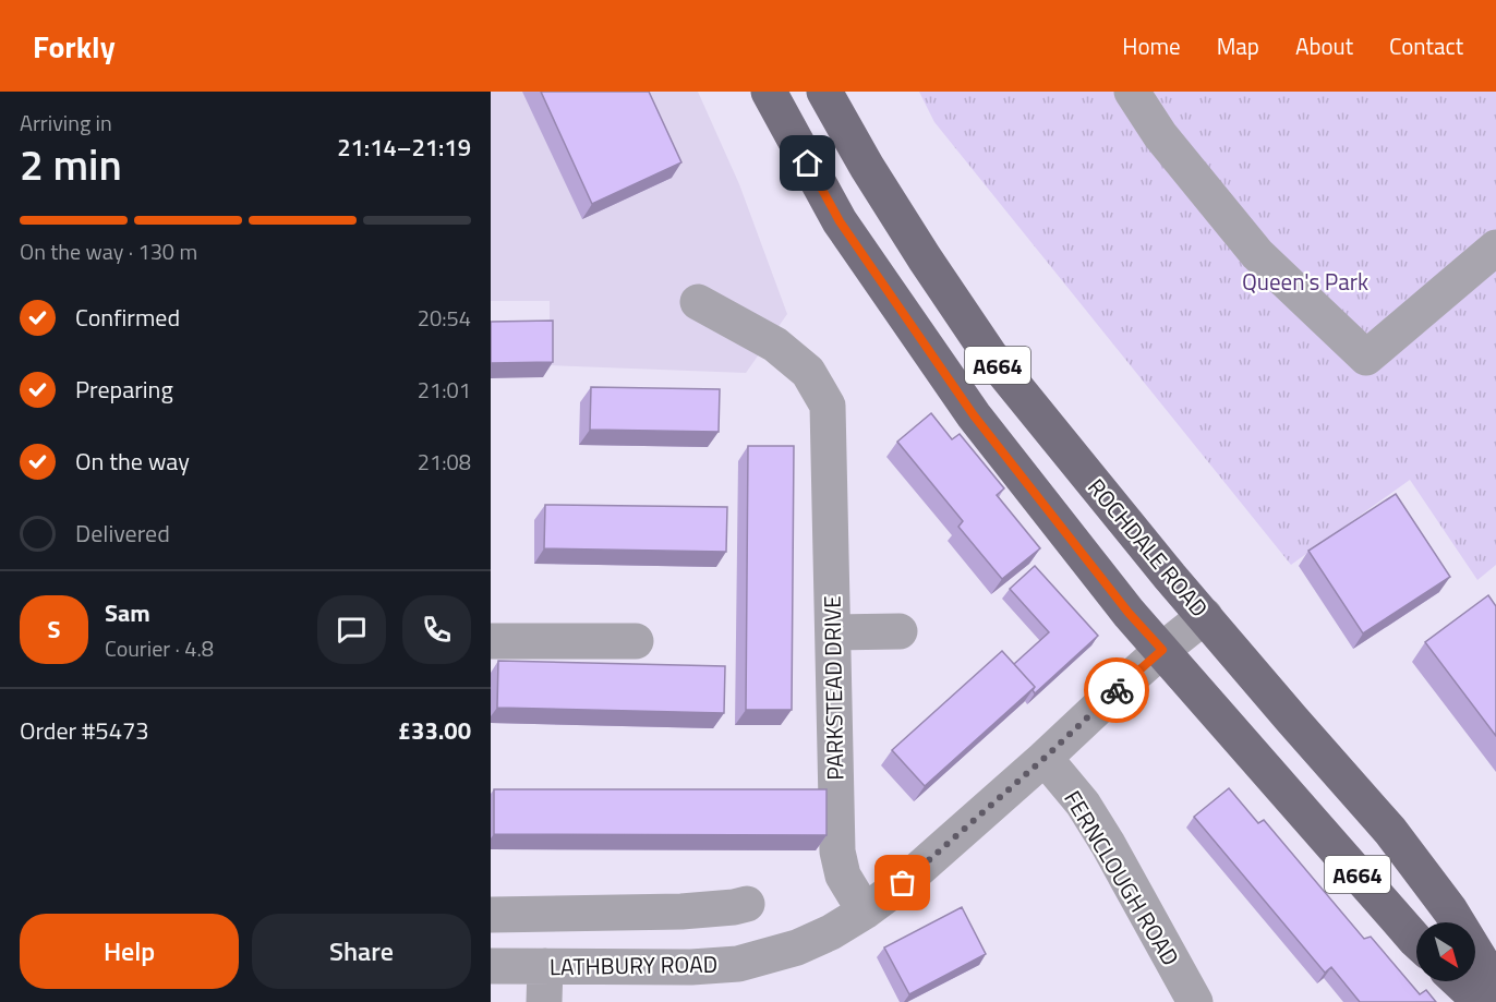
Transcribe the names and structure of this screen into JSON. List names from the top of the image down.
{
  "streets": {
    "main road": ["A664", "ROCHDALE ROAD"],
    "street": ["PARKSTEAD DRIVE", "FERNCLOUGH ROAD", "LATHBURY ROAD"]
  },
  "crossings": [
    ["A664", "LATHBURY ROAD"],
    ["ROCHDALE ROAD", "LATHBURY ROAD"],
    ["PARKSTEAD DRIVE", "LATHBURY ROAD"],
    ["FERNCLOUGH ROAD", "LATHBURY ROAD"]
  ],
  "parks": ["Queen's Park"],
  "north": "bottom right",
  "page": {
    "header": "Forkly",
    "nav": [
      "Home",
      "Map",
      "About",
      "Contact"
    ],
    "heading": ["2 min", "Arriving in", "21:14–21:19"],
    "panel": [
      "Sam",
      "Courier · 4.8",
      "Order #5473",
      "£33.00"
    ],
    "bar": "On the way · 130 m",
    "list": [
      ["Confirmed", "20:54"],
      ["Preparing", "21:01"],
      ["On the way", "21:08"],
      "Delivered"
    ],
    "round": "S",
    "buttons": ["Help", "Share"]
  }
}
